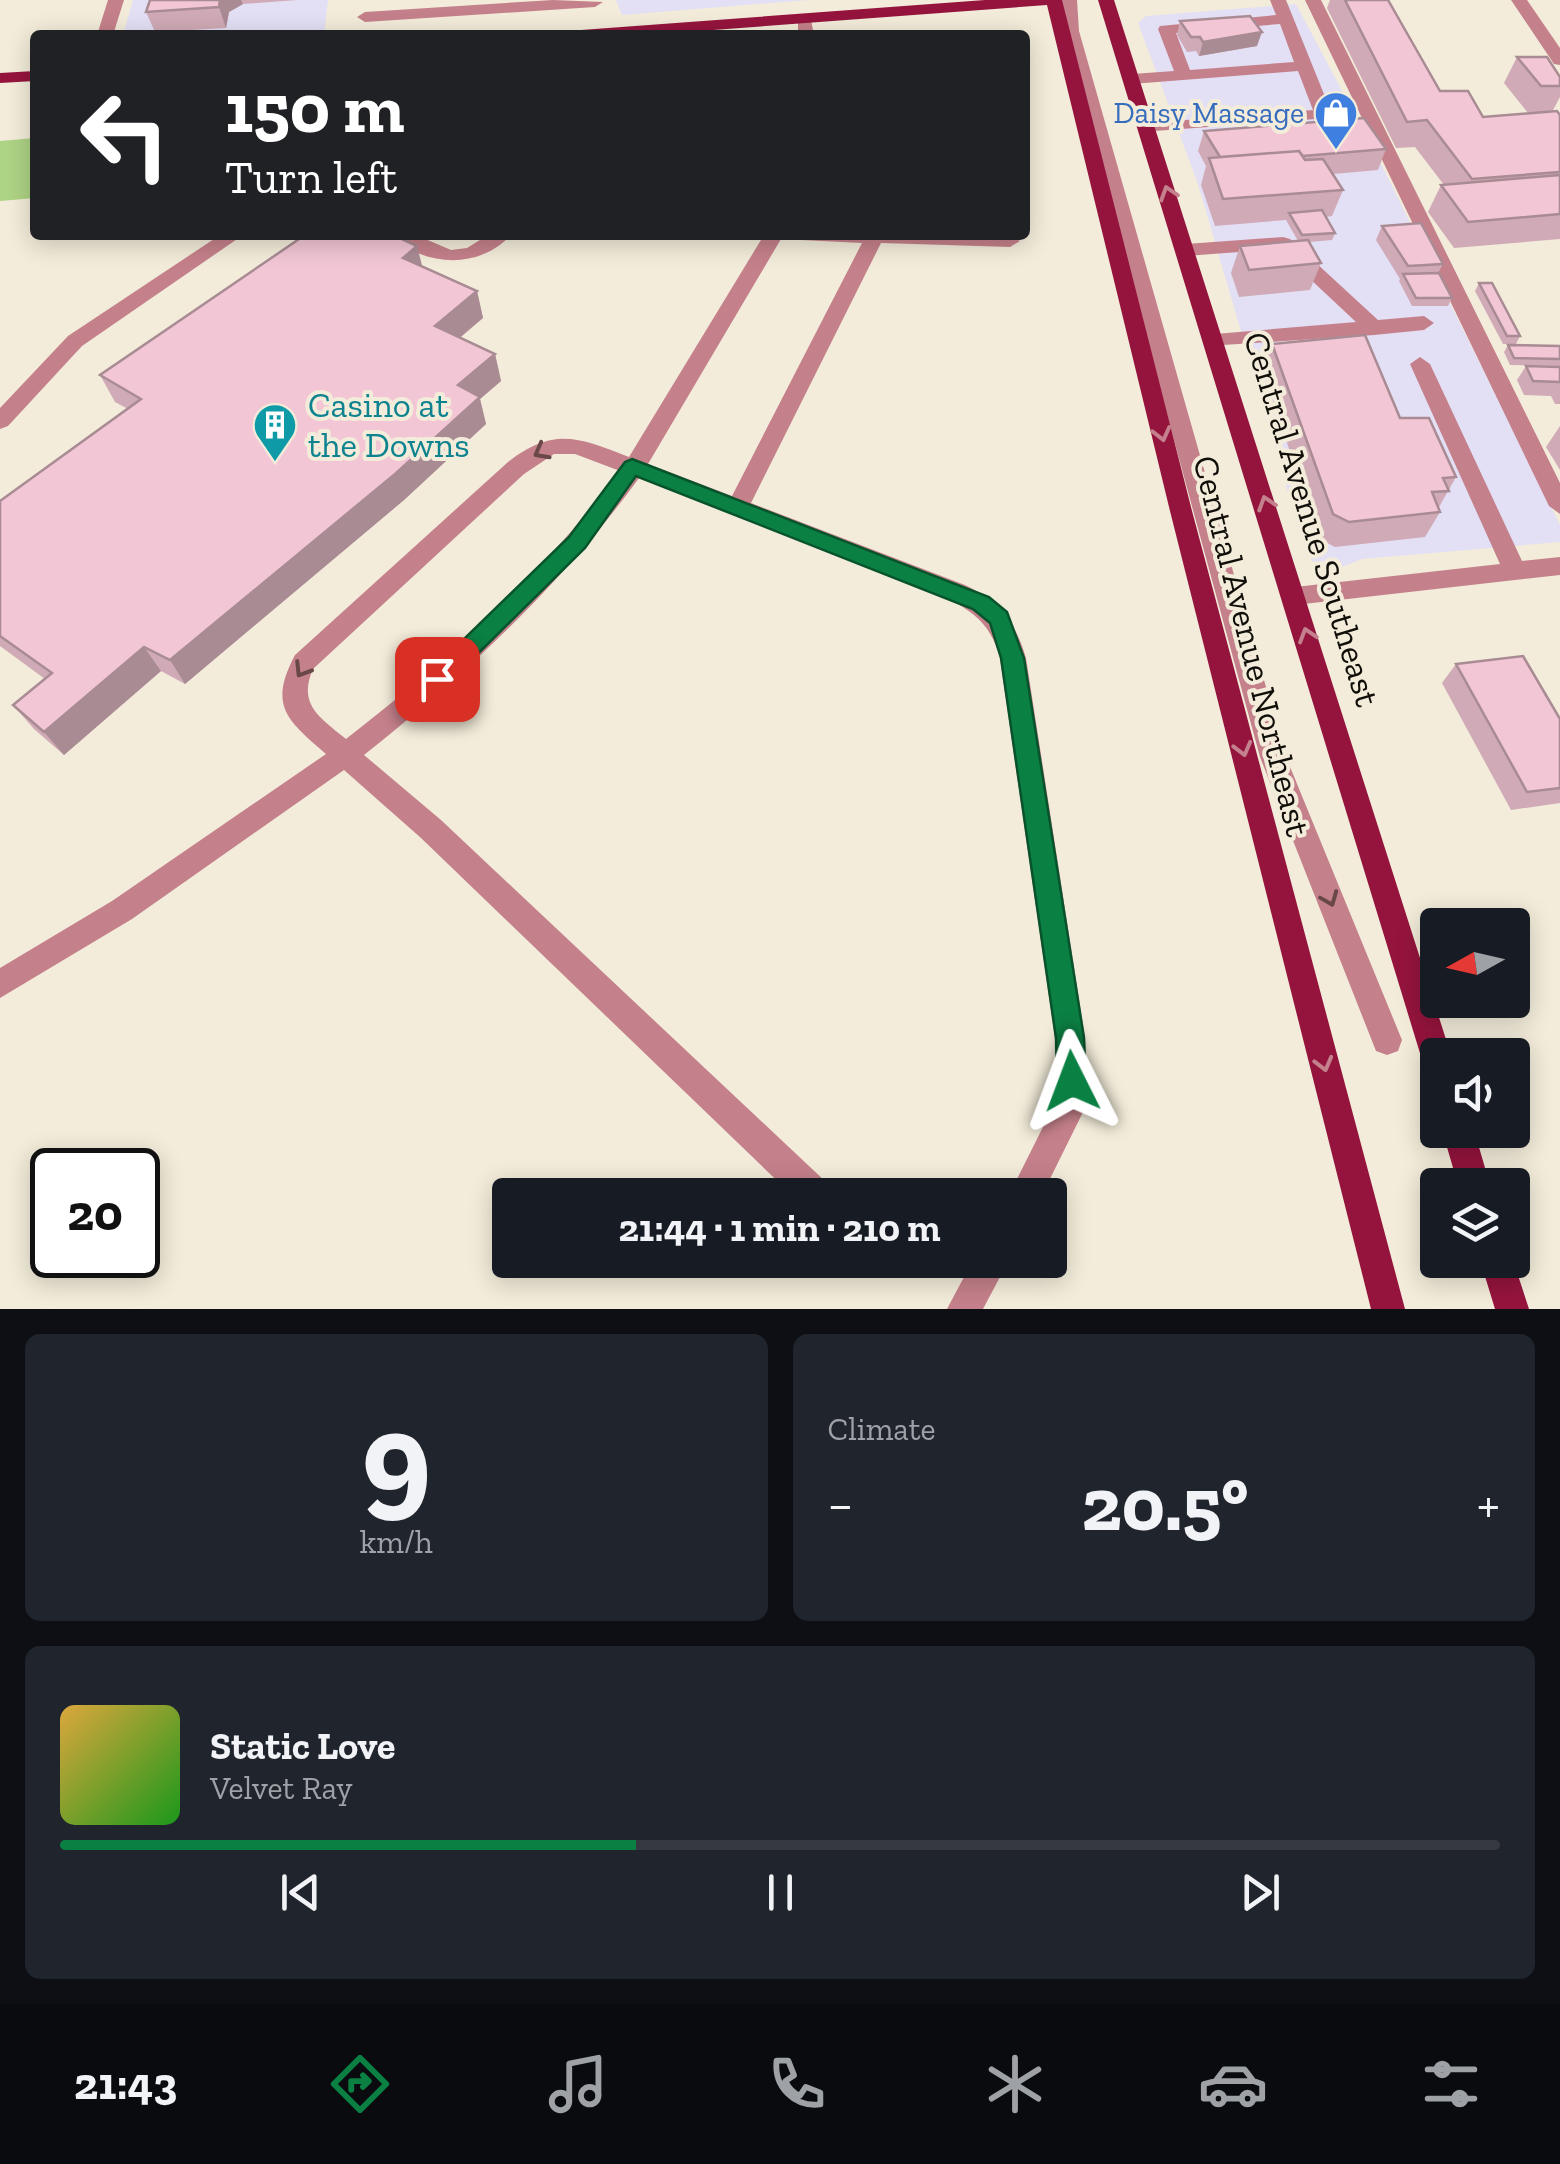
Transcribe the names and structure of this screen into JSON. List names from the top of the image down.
{
  "streets": {
    "main road": ["Central Avenue Southeast", "Central Avenue Northeast"]
  },
  "one_way": ["Central Avenue Southeast", "Central Avenue Northeast"],
  "places": {
    "shop": ["Daisy Massage"],
    "building": ["Casino at the Downs"]
  },
  "north": "left",
  "page": {
    "turn": ["150 m", "Turn left"],
    "limit": "20",
    "trip": "21:44 · 1 min · 210 m",
    "tile": [
      ["9", "km/h"],
      "Climate"
    ],
    "heat": ["−", "20.5°", "+"],
    "song": ["Static Love", "Velvet Ray"],
    "tabs": "21:43"
  }
}
